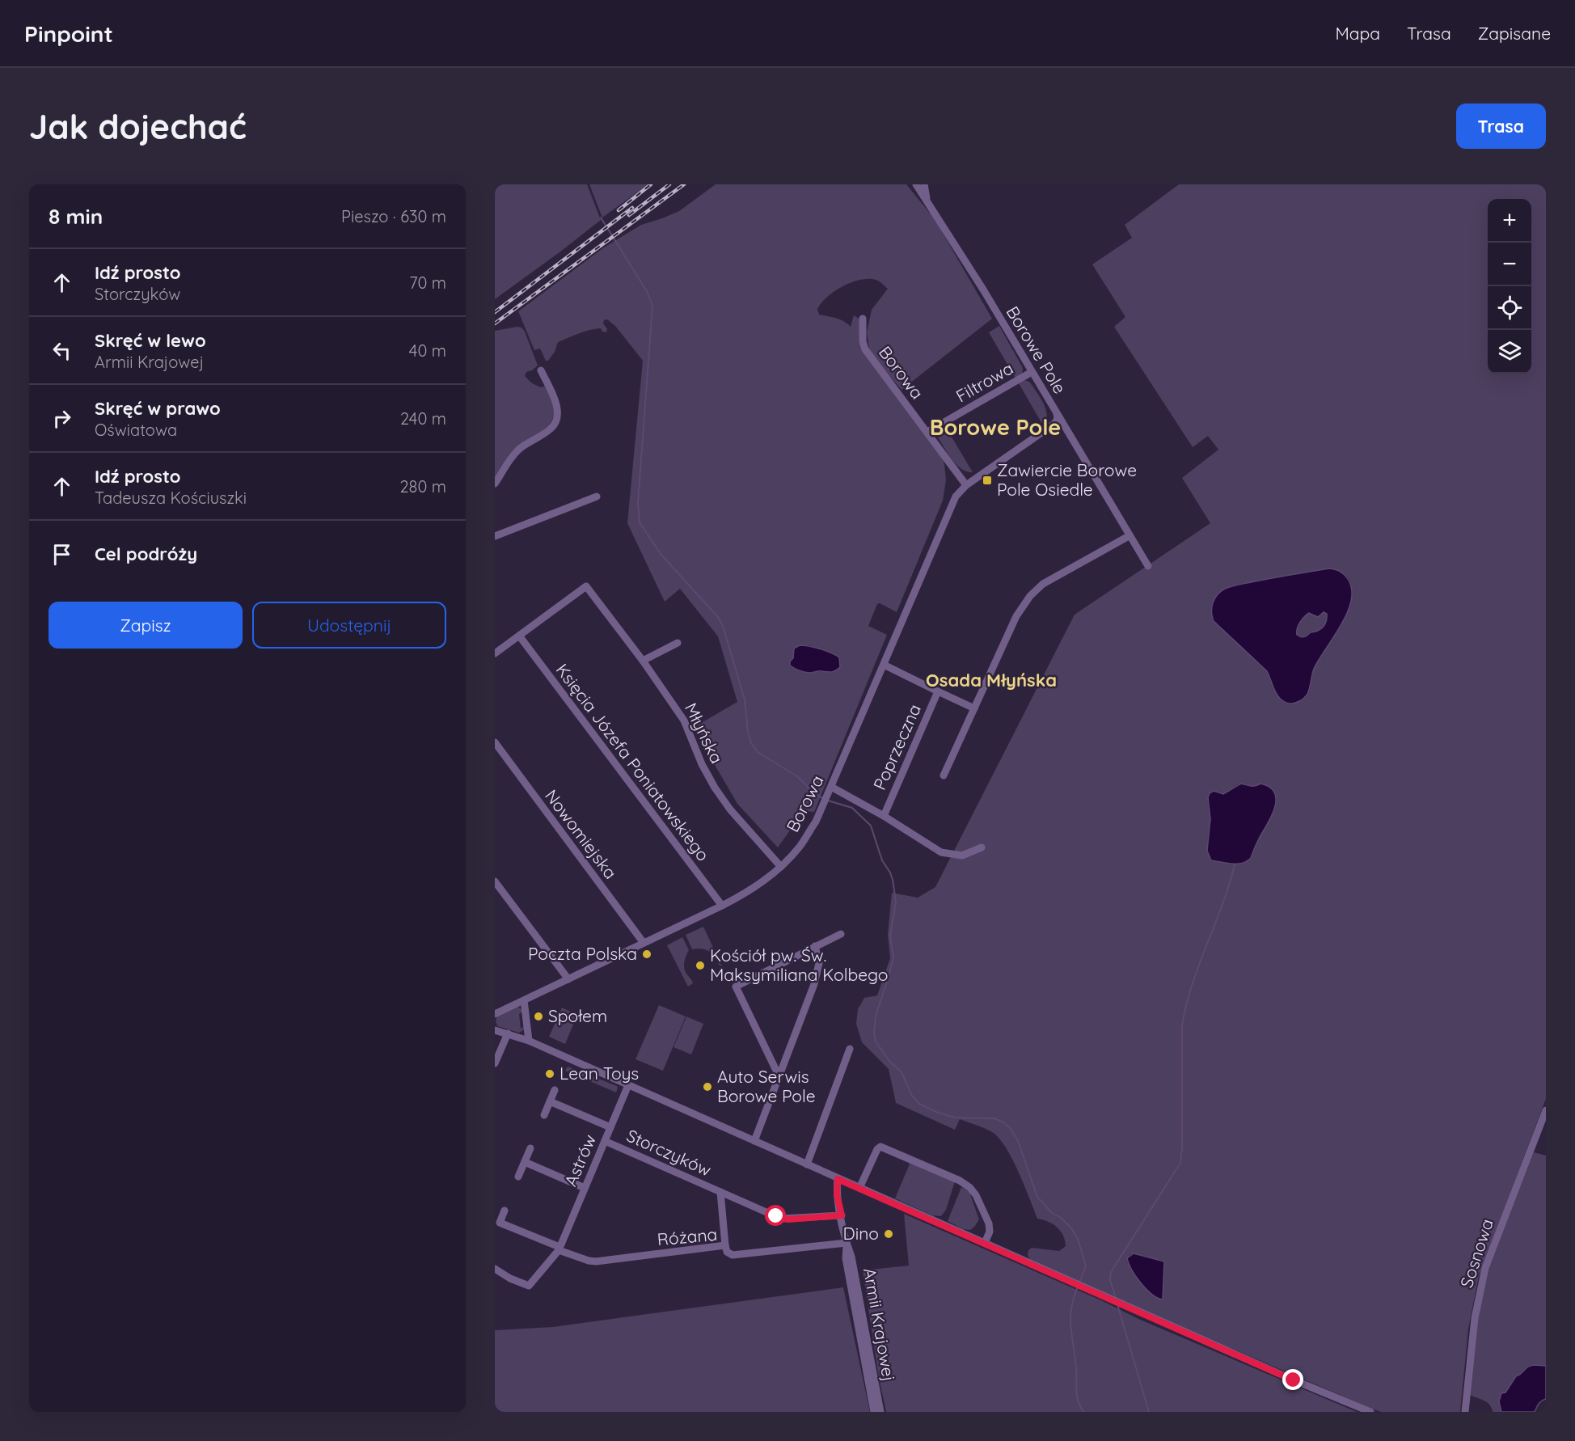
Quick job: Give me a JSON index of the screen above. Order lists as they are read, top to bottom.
{
  "streets": {
    "street": [
      "Borowe Pole",
      "Borowa",
      "Filtrowa",
      "Młyńska",
      "Poprzeczna",
      "Księcia Józefa Poniatowskiego",
      "Nowomiejska",
      "Storczyków",
      "Astrów",
      "Różana",
      "Sosnowa",
      "Armii Krajowej"
    ]
  },
  "crossings": [
    ["Borowe Pole", "Borowa"],
    ["Borowe Pole", "Filtrowa"],
    ["Borowa", "Filtrowa"],
    ["Borowa", "Młyńska"],
    ["Borowa", "Poprzeczna"],
    ["Borowa", "Księcia Józefa Poniatowskiego"],
    ["Borowa", "Nowomiejska"],
    ["Młyńska", "Księcia Józefa Poniatowskiego"],
    ["Storczyków", "Astrów"],
    ["Storczyków", "Różana"],
    ["Storczyków", "Armii Krajowej"],
    ["Astrów", "Różana"],
    ["Różana", "Armii Krajowej"]
  ],
  "districts": ["Borowe Pole", "Osada Młyńska"],
  "places": {
    "transit": ["Zawiercie Borowe Pole Osiedle"],
    "other": [
      "Poczta Polska",
      "Kościół pw. Św. Maksymiliana Kolbego",
      "Społem",
      "Lean Toys",
      "Auto Serwis Borowe Pole",
      "Dino"
    ]
  },
  "page": {
    "header": "Pinpoint",
    "nav": ["Mapa", "Trasa", "Zapisane"],
    "buttons": [
      "Trasa",
      ["Zapisz", "Udostępnij"]
    ],
    "title": "Jak dojechać",
    "heading": ["8 min", "Pieszo · 630 m"],
    "map_buttons": ["+", "−"],
    "list": [
      ["Idź prosto", "Storczyków", "70 m"],
      ["Skręć w lewo", "Armii Krajowej", "40 m"],
      ["Skręć w prawo", "Oświatowa", "240 m"],
      ["Idź prosto", "Tadeusza Kościuszki", "280 m"],
      "Cel podróży"
    ]
  }
}
